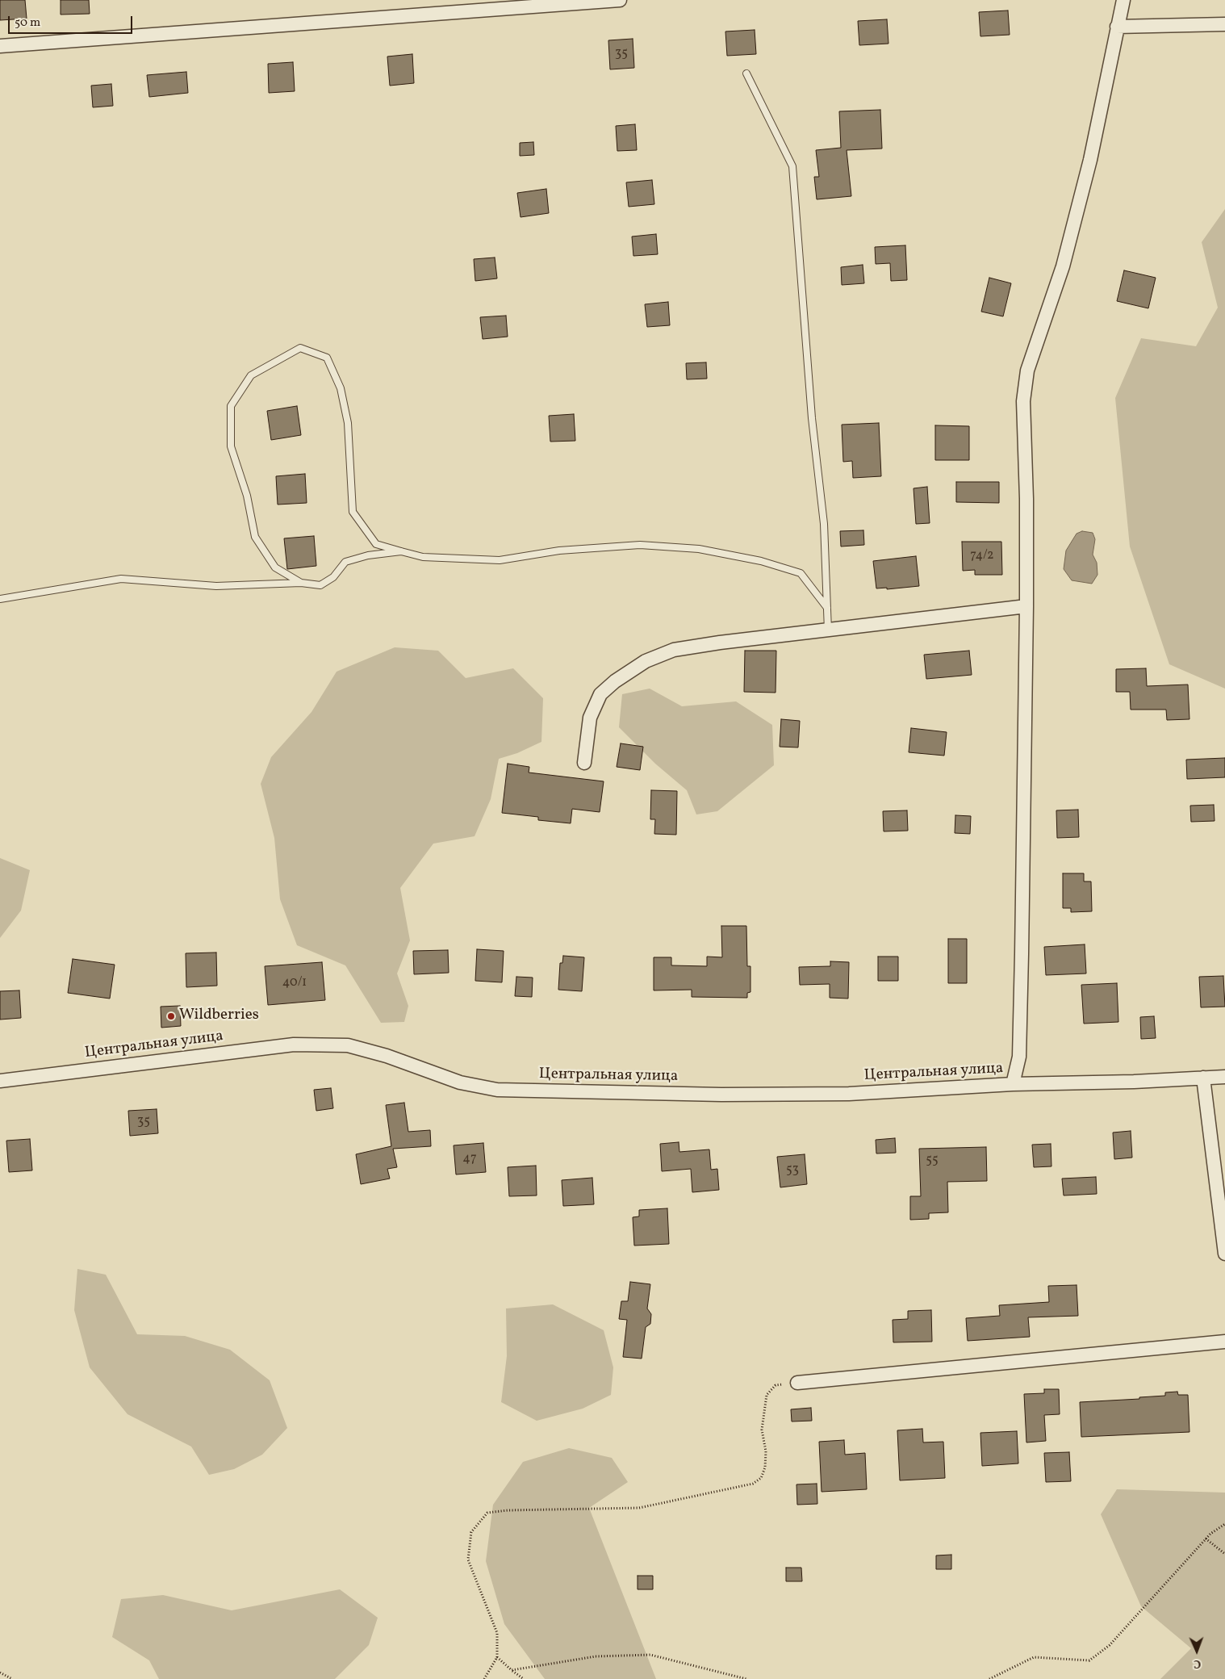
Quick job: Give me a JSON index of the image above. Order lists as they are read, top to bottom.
{
  "streets": {
    "street": ["Центральная улица"]
  },
  "places": ["Wildberries"],
  "house_numbers": [
    "35",
    "74/2",
    "40/1",
    "35",
    "47",
    "55",
    "53"
  ],
  "scale_bar": "50 m",
  "north": "bottom"
}
